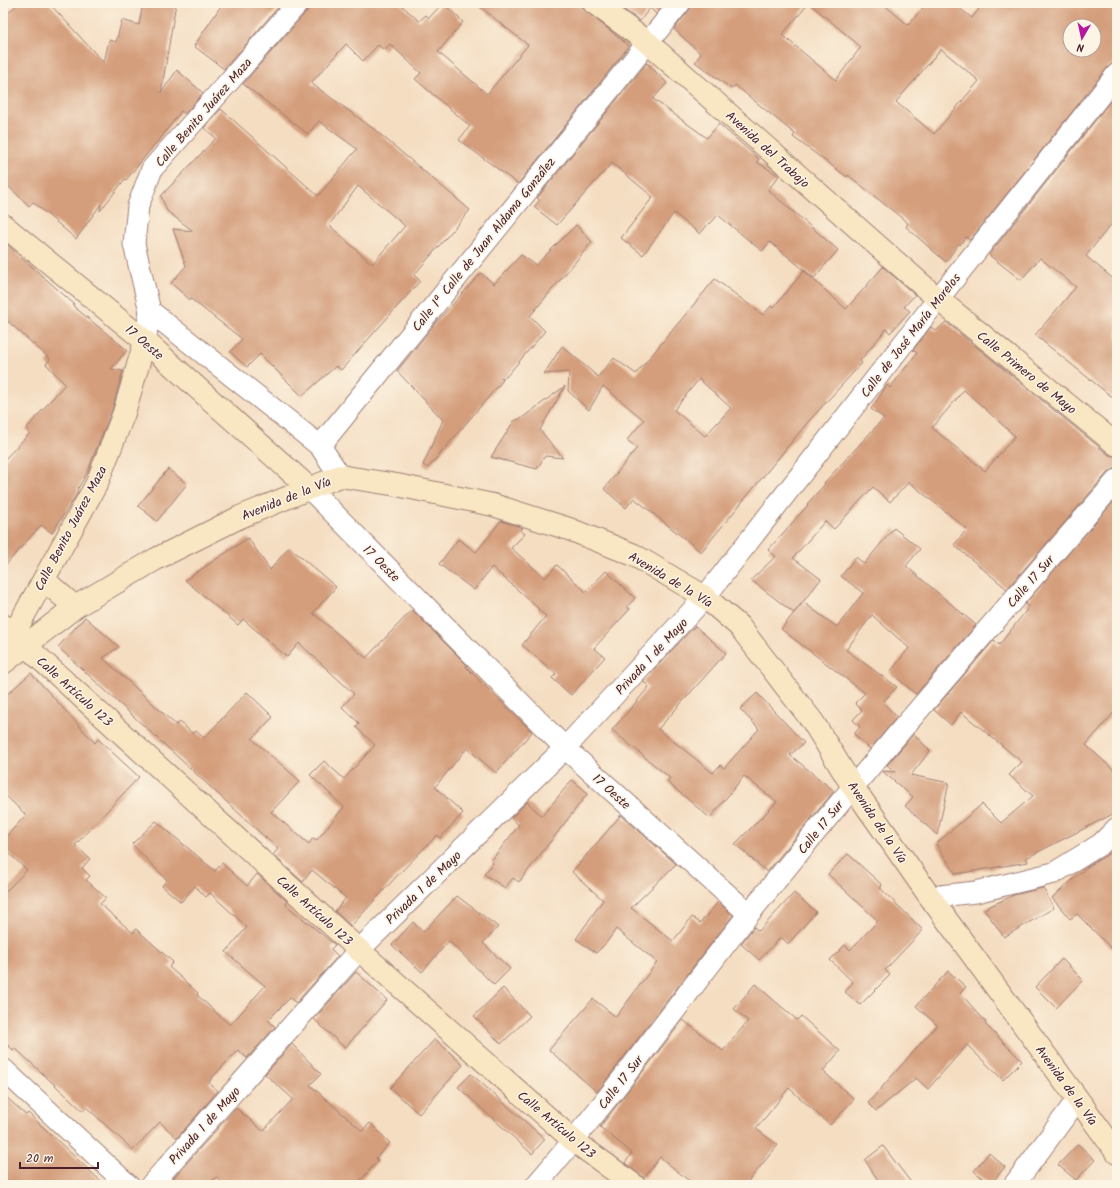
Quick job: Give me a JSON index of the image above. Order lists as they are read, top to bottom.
{
  "streets": {
    "street": [
      "Calle Benito Juárez Maza",
      "Avenida del Trabajo",
      "Calle 1ª Calle de Juan Aldama González",
      "Calle de José María Morelos",
      "17 Oeste",
      "Calle Primero de Mayo",
      "Avenida de la Vía",
      "Calle 17 Sur",
      "Privada 1 de Mayo",
      "Calle Artículo 123"
    ]
  },
  "crossings": [
    ["Calle Benito Juárez Maza", "17 Oeste"],
    ["Calle Benito Juárez Maza", "Avenida de la Vía"],
    ["Calle Benito Juárez Maza", "Calle Artículo 123"],
    ["Avenida del Trabajo", "Calle 1ª Calle de Juan Aldama González"],
    ["Avenida del Trabajo", "Calle de José María Morelos"],
    ["Avenida del Trabajo", "Calle Primero de Mayo"],
    ["Calle de José María Morelos", "Calle Primero de Mayo"],
    ["Calle de José María Morelos", "Avenida de la Vía"],
    ["Calle de José María Morelos", "Privada 1 de Mayo"],
    ["17 Oeste", "Avenida de la Vía"],
    ["17 Oeste", "Calle 17 Sur"],
    ["17 Oeste", "Privada 1 de Mayo"],
    ["Avenida de la Vía", "Calle 17 Sur"],
    ["Avenida de la Vía", "Privada 1 de Mayo"],
    ["Avenida de la Vía", "Calle Artículo 123"],
    ["Calle 17 Sur", "Calle Artículo 123"],
    ["Privada 1 de Mayo", "Calle Artículo 123"]
  ],
  "scale_bar": "20 m",
  "north": "bottom"
}
